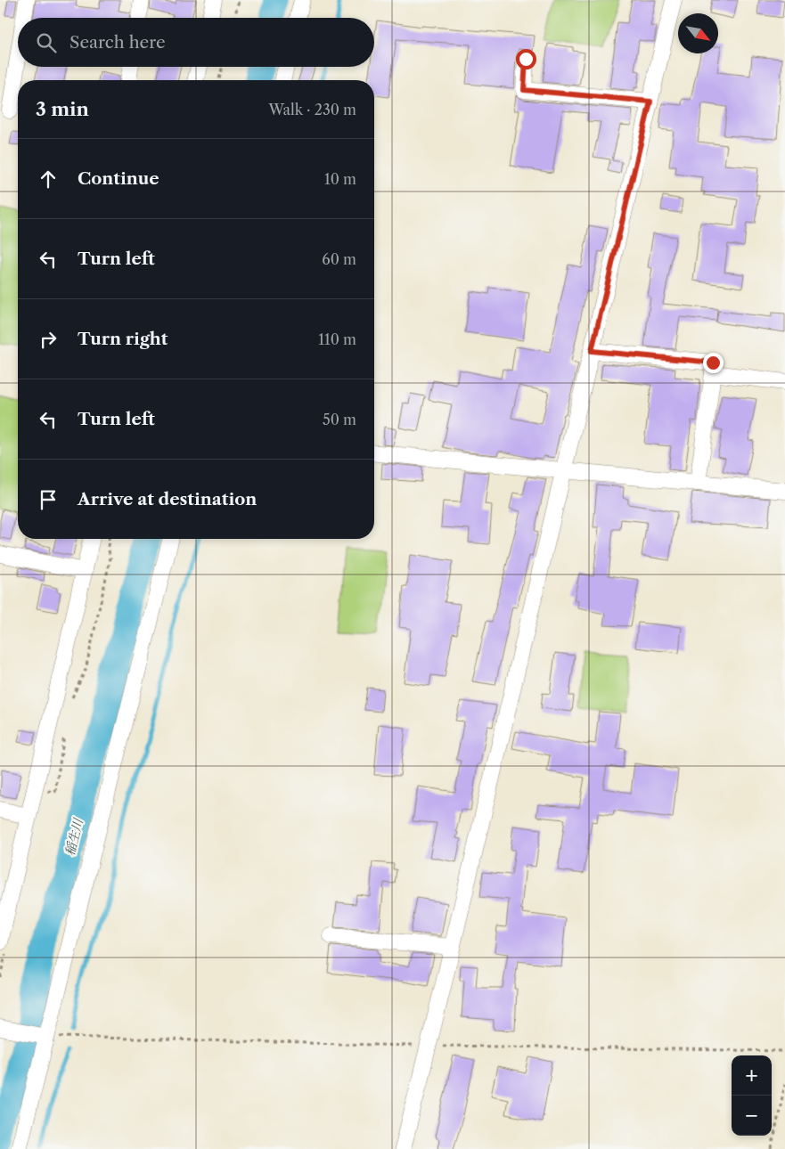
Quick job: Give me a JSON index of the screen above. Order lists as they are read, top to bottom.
{
  "water": ["稲生川"],
  "north": "bottom right",
  "page": {
    "search": "Search here",
    "heading": ["3 min", "Walk · 230 m"],
    "list": [
      ["Continue", "10 m"],
      ["Turn left", "60 m"],
      ["Turn right", "110 m"],
      ["Turn left", "50 m"],
      "Arrive at destination"
    ],
    "map_buttons": ["+", "−"]
  }
}
